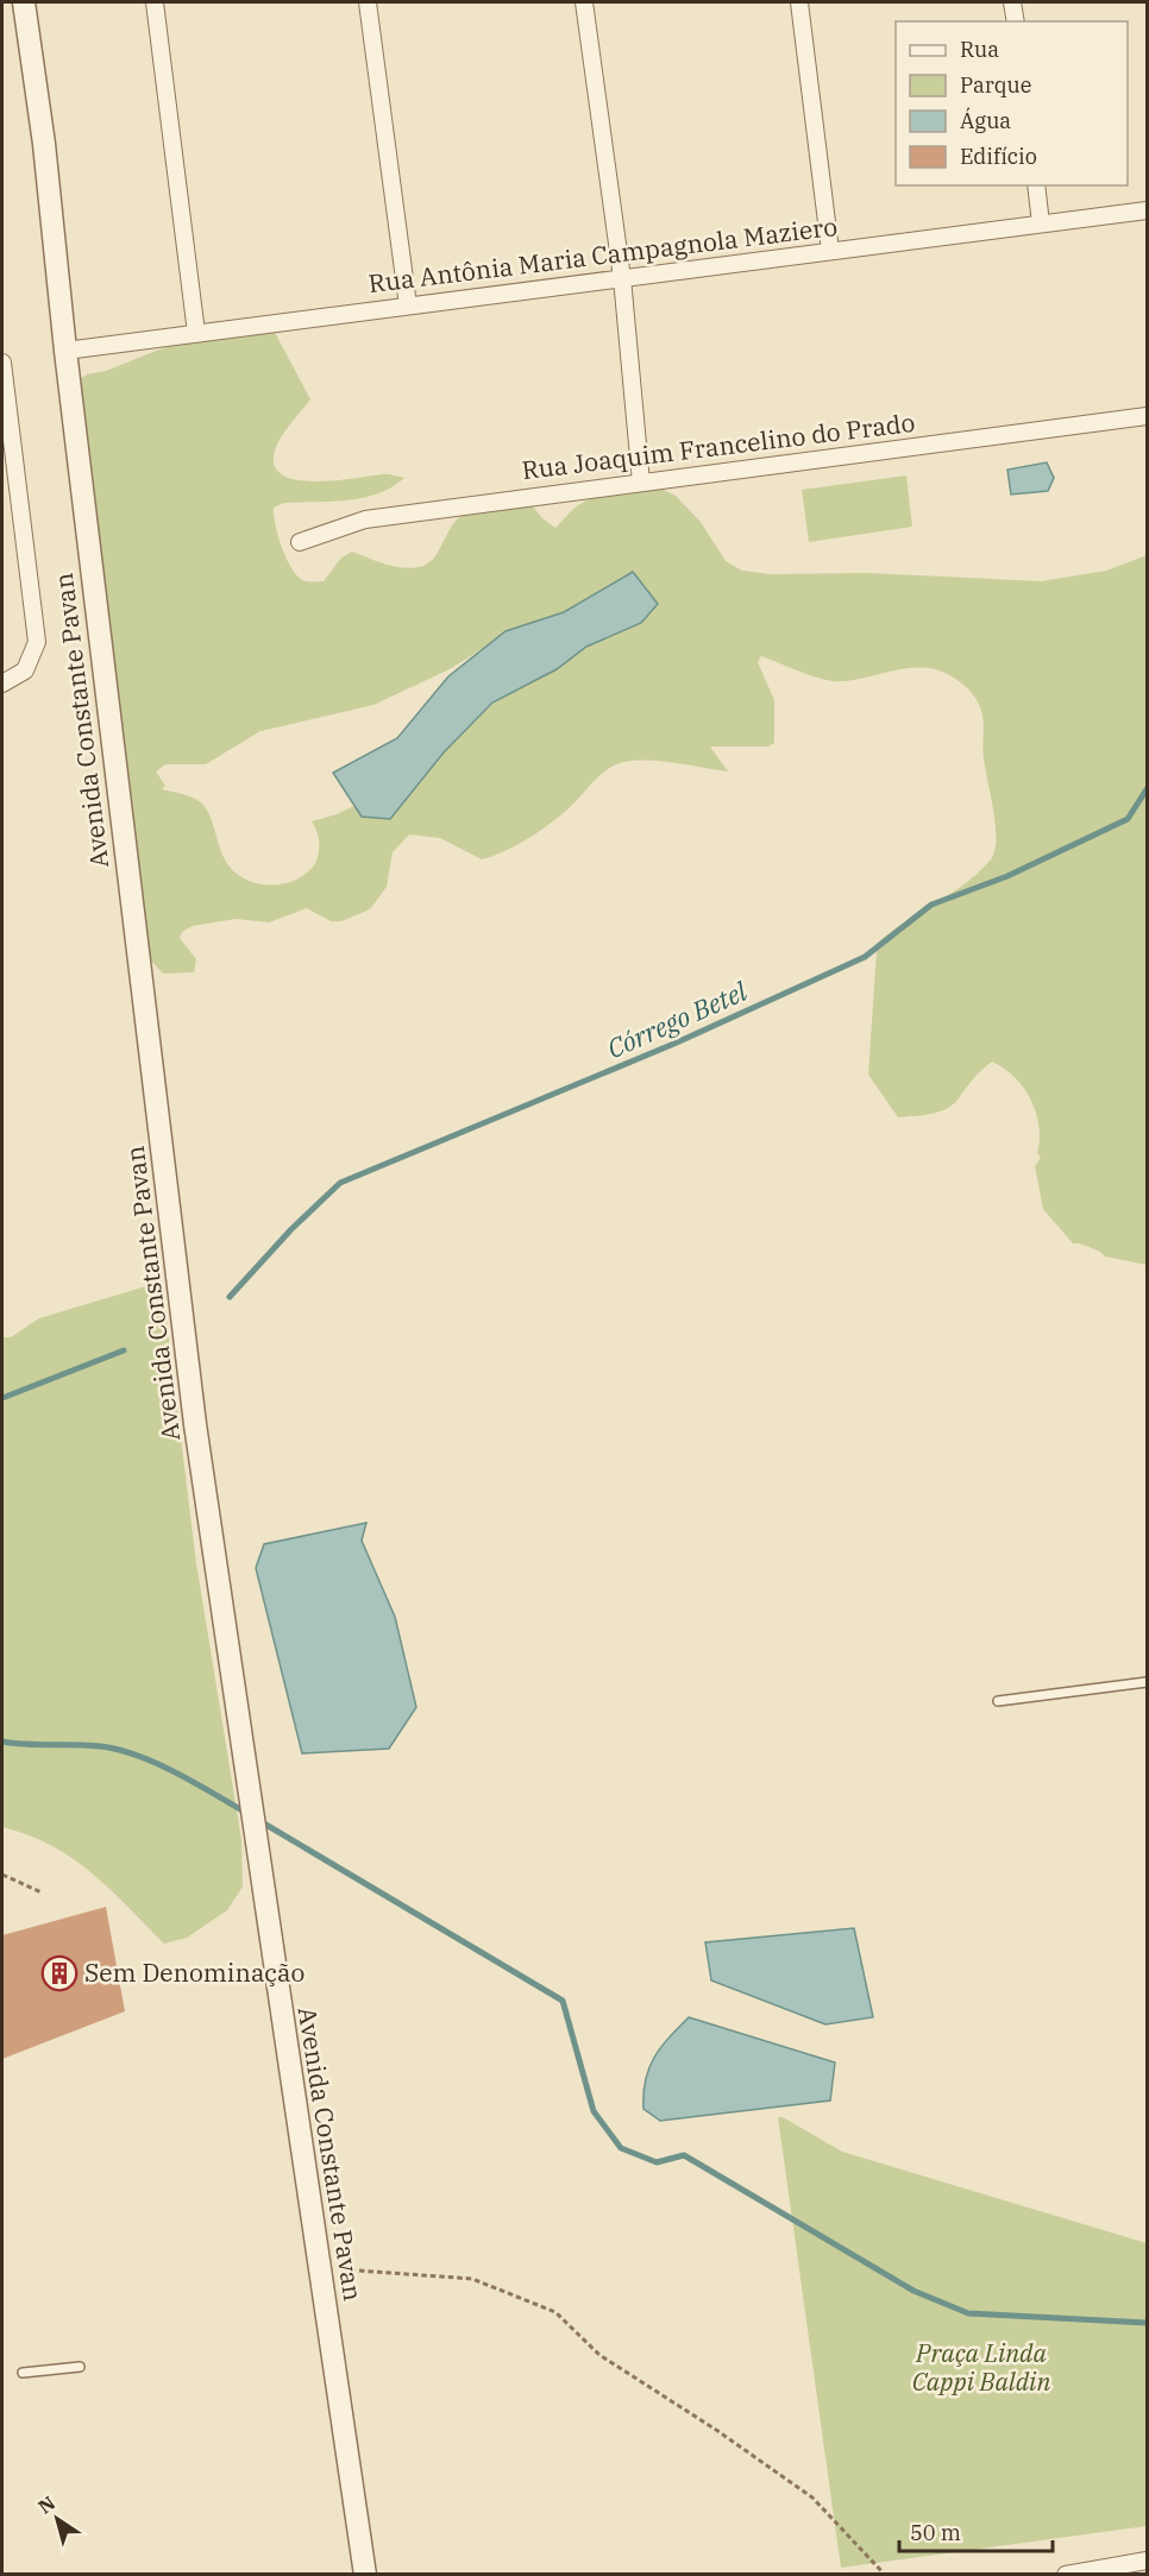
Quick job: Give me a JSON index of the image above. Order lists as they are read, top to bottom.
{
  "streets": {
    "street": ["Rua Antônia Maria Campagnola Maziero", "Rua Joaquim Francelino do Prado", "Avenida Constante Pavan"]
  },
  "crossings": [
    ["Rua Antônia Maria Campagnola Maziero", "Avenida Constante Pavan"]
  ],
  "water": ["Córrego Betel"],
  "parks": ["Praça Linda Cappi Baldin"],
  "places": {
    "building": ["Sem Denominação"]
  },
  "legend": [
    "Rua",
    "Parque",
    "Água",
    "Edifício"
  ],
  "scale_bar": "50 m",
  "north": "top left"
}
